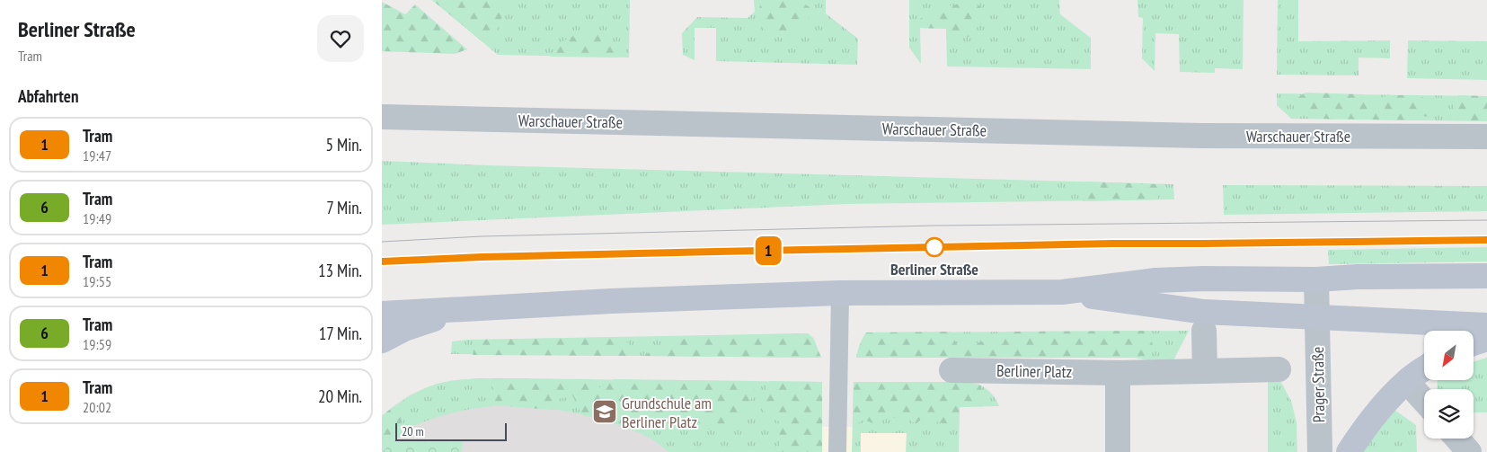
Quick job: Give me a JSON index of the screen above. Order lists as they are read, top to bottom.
{
  "streets": {
    "street": ["Warschauer Straße", "Berliner Platz", "Prager Straße"]
  },
  "places": {
    "other": ["Berliner Straße"],
    "school or university": ["Grundschule am Berliner Platz"]
  },
  "lines": ["tram line 1"],
  "scale_bar": "20 m",
  "north": "bottom left",
  "page": {
    "heading": [
      ["Berliner Straße", "Tram"],
      "Abfahrten"
    ],
    "on_map": "1",
    "list": [
      {
        "mark": "1",
        "name": "Tram",
        "note": "19:47",
        "value": "5 Min."
      },
      {
        "mark": "6",
        "name": "Tram",
        "note": "19:49",
        "value": "7 Min."
      },
      {
        "mark": "1",
        "name": "Tram",
        "note": "19:55",
        "value": "13 Min."
      },
      {
        "mark": "6",
        "name": "Tram",
        "note": "19:59",
        "value": "17 Min."
      },
      {
        "mark": "1",
        "name": "Tram",
        "note": "20:02",
        "value": "20 Min."
      }
    ],
    "scale": "20 m"
  }
}
